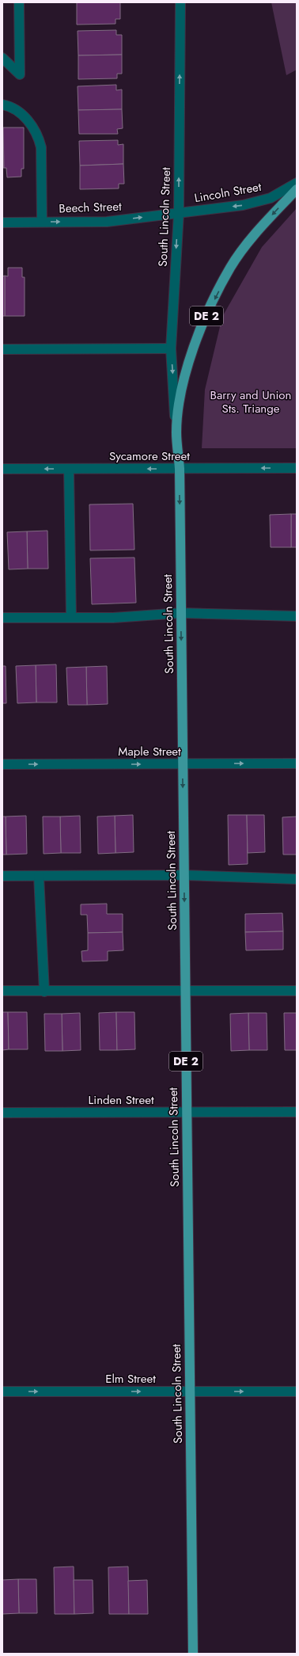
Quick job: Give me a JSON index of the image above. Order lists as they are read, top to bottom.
{
  "streets": {
    "main road": ["South Lincoln Street", "DE 2"],
    "street": [
      "Lincoln Street",
      "Beech Street",
      "Sycamore Street",
      "Maple Street",
      "Linden Street",
      "Elm Street"
    ]
  },
  "crossings": [
    ["Lincoln Street", "Beech Street"],
    ["Lincoln Street", "South Lincoln Street"],
    ["Beech Street", "South Lincoln Street"],
    ["South Lincoln Street", "DE 2"],
    ["South Lincoln Street", "Sycamore Street"],
    ["South Lincoln Street", "Maple Street"],
    ["South Lincoln Street", "Linden Street"],
    ["South Lincoln Street", "Elm Street"],
    ["DE 2", "Sycamore Street"]
  ],
  "one_way": [
    "Lincoln Street",
    "Beech Street",
    "Sycamore Street",
    "Maple Street",
    "Elm Street"
  ],
  "parks": ["Barry and Union Sts. Triange"]
}
